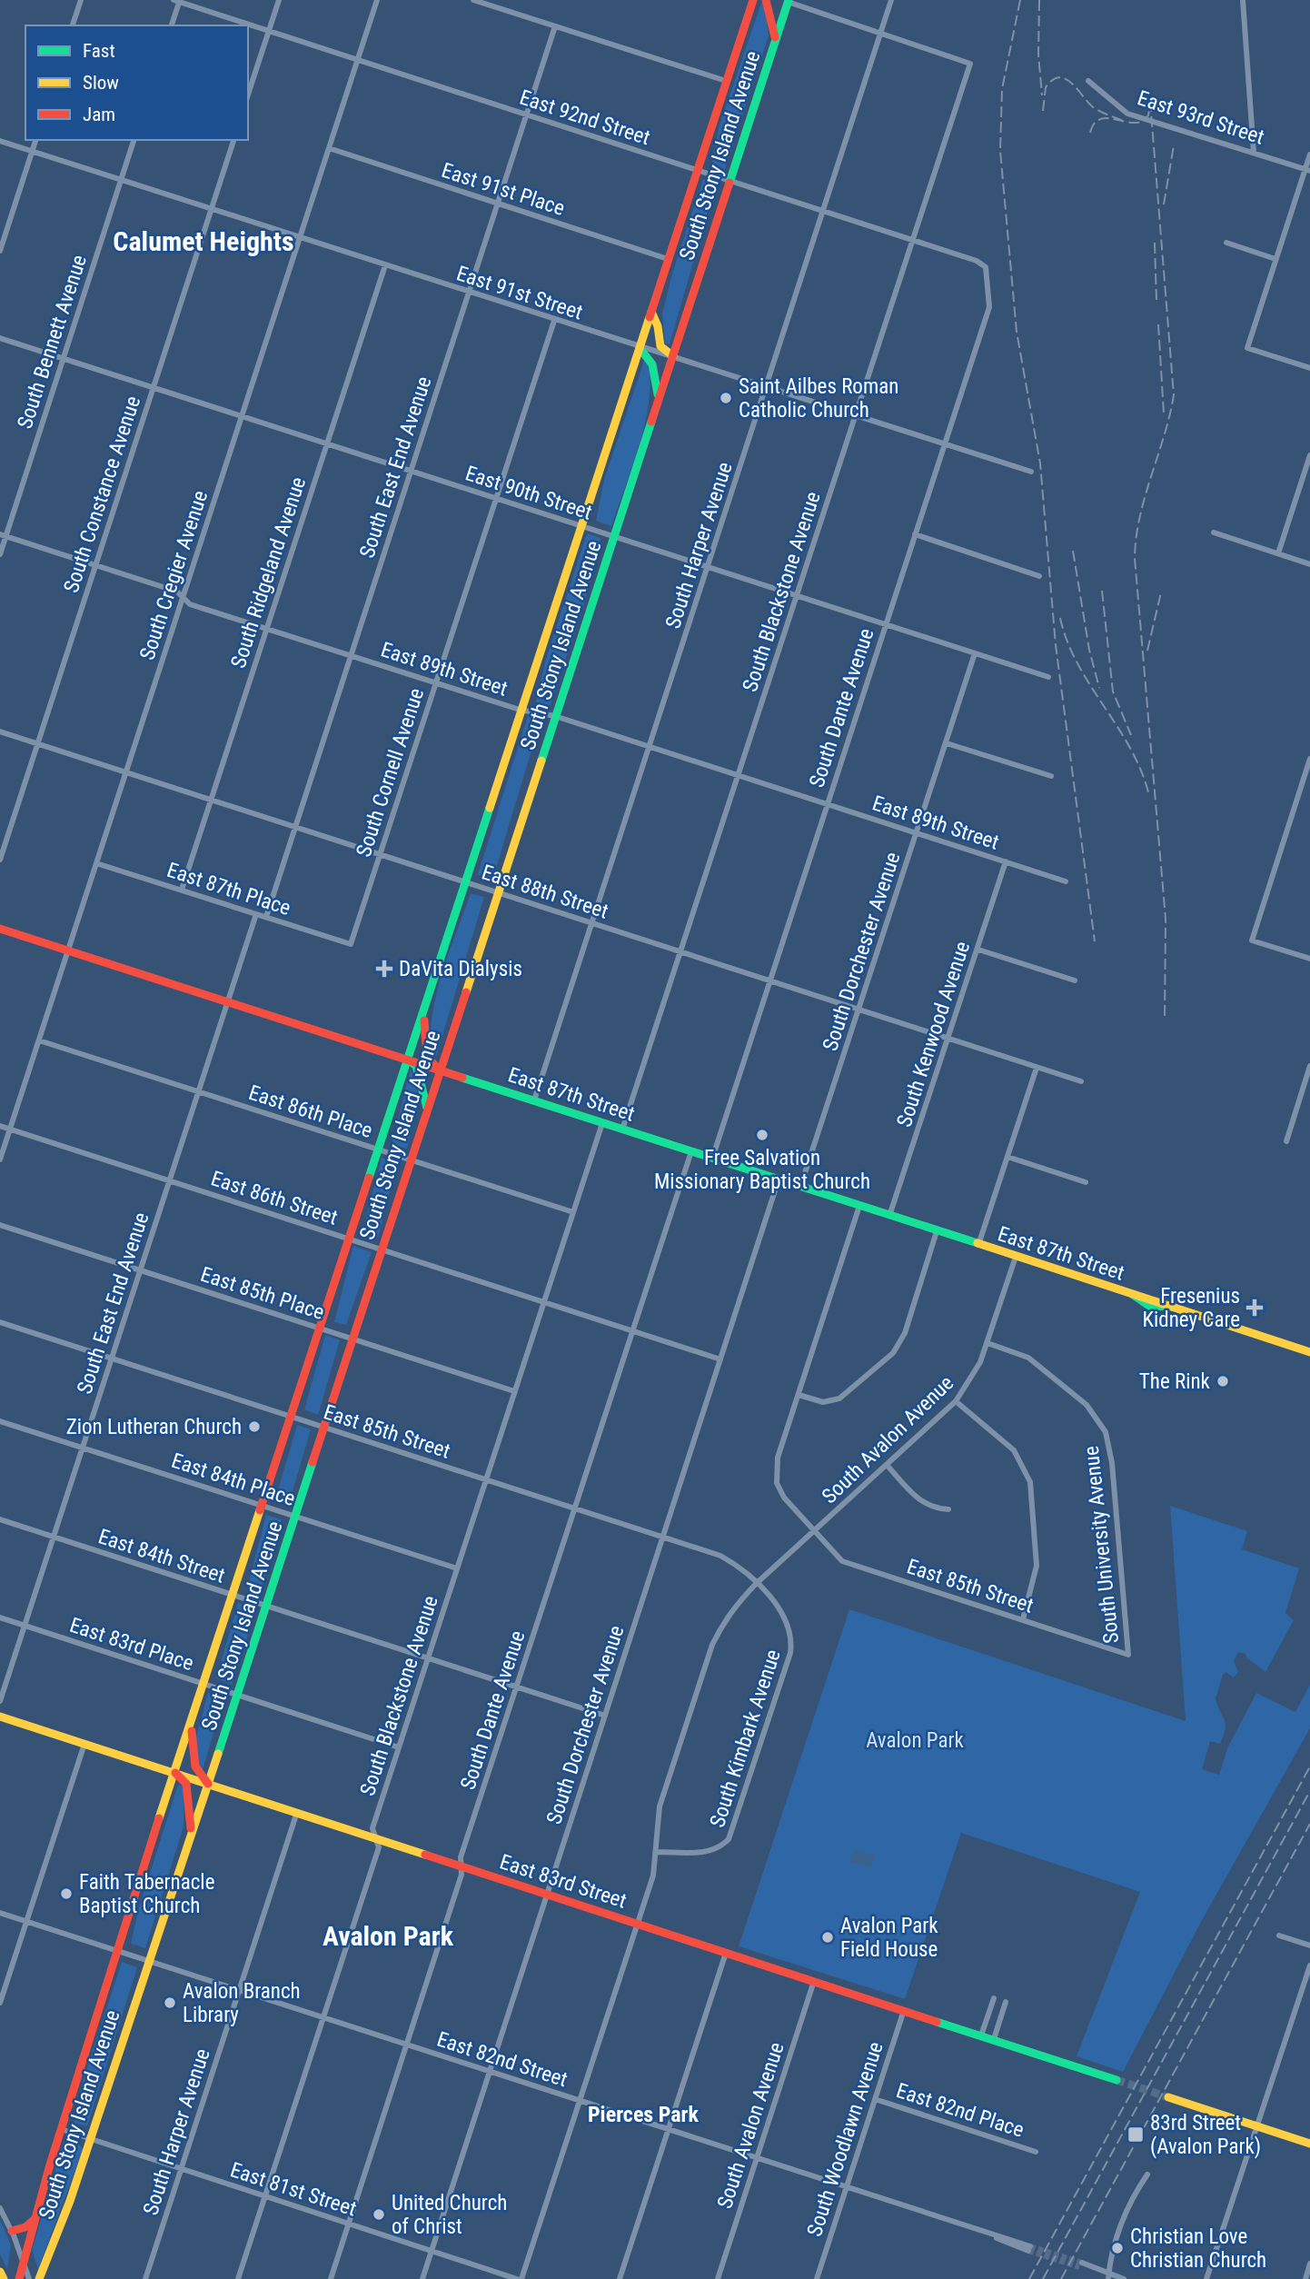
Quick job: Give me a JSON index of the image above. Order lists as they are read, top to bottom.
{
  "streets": {
    "main road": ["South Stony Island Avenue", "East 87th Street", "East 83rd Street"],
    "street": [
      "East 92nd Street",
      "East 93rd Street",
      "East 91st Place",
      "East 91st Street",
      "South Bennett Avenue",
      "South East End Avenue",
      "East 90th Street",
      "South Constance Avenue",
      "South Harper Avenue",
      "South Ridgeland Avenue",
      "South Cregier Avenue",
      "South Blackstone Avenue",
      "East 89th Street",
      "South Dante Avenue",
      "South Cornell Avenue",
      "East 87th Place",
      "East 88th Street",
      "South Dorchester Avenue",
      "South Kenwood Avenue",
      "East 86th Place",
      "East 86th Street",
      "East 85th Place",
      "East 85th Street",
      "South Avalon Avenue",
      "East 84th Place",
      "South University Avenue",
      "East 84th Street",
      "East 83rd Place",
      "South Kimbark Avenue",
      "East 82nd Street",
      "East 82nd Place",
      "South Woodlawn Avenue",
      "East 81st Street"
    ]
  },
  "crossings": [
    ["East 92nd Street", "South Stony Island Avenue"],
    ["East 92nd Street", "South East End Avenue"],
    ["East 92nd Street", "South Harper Avenue"],
    ["East 92nd Street", "South Cregier Avenue"],
    ["East 92nd Street", "South Blackstone Avenue"],
    ["East 92nd Street", "South Dante Avenue"],
    ["South Stony Island Avenue", "East 91st Place"],
    ["South Stony Island Avenue", "East 91st Street"],
    ["South Stony Island Avenue", "East 90th Street"],
    ["South Stony Island Avenue", "East 89th Street"],
    ["South Stony Island Avenue", "East 88th Street"],
    ["South Stony Island Avenue", "East 87th Street"],
    ["South Stony Island Avenue", "East 86th Place"],
    ["South Stony Island Avenue", "East 86th Street"],
    ["South Stony Island Avenue", "East 85th Place"],
    ["South Stony Island Avenue", "East 85th Street"],
    ["South Stony Island Avenue", "East 84th Place"],
    ["South Stony Island Avenue", "East 84th Street"],
    ["South Stony Island Avenue", "East 83rd Place"],
    ["South Stony Island Avenue", "East 83rd Street"],
    ["South Stony Island Avenue", "East 82nd Street"],
    ["South Stony Island Avenue", "East 81st Street"],
    ["East 91st Place", "South East End Avenue"],
    ["East 91st Place", "South Cregier Avenue"],
    ["East 91st Street", "South Bennett Avenue"],
    ["East 91st Street", "South East End Avenue"],
    ["East 91st Street", "South Constance Avenue"],
    ["East 91st Street", "South Harper Avenue"],
    ["East 91st Street", "South Ridgeland Avenue"],
    ["East 91st Street", "South Cregier Avenue"],
    ["East 91st Street", "South Blackstone Avenue"],
    ["East 91st Street", "South Dante Avenue"],
    ["East 91st Street", "South Cornell Avenue"],
    ["South Bennett Avenue", "East 90th Street"],
    ["South Bennett Avenue", "East 89th Street"],
    ["South East End Avenue", "East 90th Street"],
    ["South East End Avenue", "East 89th Street"],
    ["South East End Avenue", "East 87th Place"],
    ["South East End Avenue", "East 88th Street"],
    ["South East End Avenue", "East 87th Street"],
    ["South East End Avenue", "East 86th Place"],
    ["South East End Avenue", "East 86th Street"],
    ["South East End Avenue", "East 85th Place"],
    ["South East End Avenue", "East 85th Street"],
    ["South East End Avenue", "East 84th Place"],
    ["South East End Avenue", "East 84th Street"],
    ["South East End Avenue", "East 83rd Place"],
    ["East 90th Street", "South Constance Avenue"],
    ["East 90th Street", "South Harper Avenue"],
    ["East 90th Street", "South Ridgeland Avenue"],
    ["East 90th Street", "South Cregier Avenue"],
    ["East 90th Street", "South Blackstone Avenue"],
    ["East 90th Street", "South Dante Avenue"],
    ["East 90th Street", "South Cornell Avenue"],
    ["East 90th Street", "South Dorchester Avenue"],
    ["South Constance Avenue", "East 89th Street"],
    ["South Constance Avenue", "East 88th Street"],
    ["South Harper Avenue", "South Blackstone Avenue"],
    ["South Harper Avenue", "East 89th Street"],
    ["South Harper Avenue", "East 88th Street"],
    ["South Harper Avenue", "East 87th Street"],
    ["South Harper Avenue", "East 83rd Street"],
    ["South Harper Avenue", "East 82nd Street"],
    ["South Harper Avenue", "East 81st Street"],
    ["South Ridgeland Avenue", "East 89th Street"],
    ["South Ridgeland Avenue", "East 87th Place"],
    ["South Ridgeland Avenue", "East 88th Street"],
    ["South Cregier Avenue", "East 89th Street"],
    ["South Cregier Avenue", "East 87th Place"],
    ["South Cregier Avenue", "East 88th Street"],
    ["South Cregier Avenue", "East 87th Street"],
    ["South Cregier Avenue", "East 86th Place"],
    ["South Cregier Avenue", "East 86th Street"],
    ["South Blackstone Avenue", "East 89th Street"],
    ["South Blackstone Avenue", "East 88th Street"],
    ["South Blackstone Avenue", "East 87th Street"],
    ["South Blackstone Avenue", "East 86th Place"],
    ["South Blackstone Avenue", "East 86th Street"],
    ["South Blackstone Avenue", "East 85th Place"],
    ["South Blackstone Avenue", "East 85th Street"],
    ["South Blackstone Avenue", "East 84th Place"],
    ["South Blackstone Avenue", "East 84th Street"],
    ["South Blackstone Avenue", "East 83rd Place"],
    ["South Blackstone Avenue", "East 83rd Street"],
    ["South Blackstone Avenue", "East 82nd Street"],
    ["South Blackstone Avenue", "East 81st Street"],
    ["East 89th Street", "South Dante Avenue"],
    ["East 89th Street", "South Cornell Avenue"],
    ["East 89th Street", "South Dorchester Avenue"],
    ["East 89th Street", "South Kenwood Avenue"],
    ["South Dante Avenue", "East 88th Street"],
    ["South Dante Avenue", "East 87th Street"],
    ["South Dante Avenue", "East 86th Street"],
    ["South Dante Avenue", "East 85th Street"],
    ["South Dante Avenue", "East 84th Street"],
    ["South Dante Avenue", "East 83rd Street"],
    ["South Dante Avenue", "East 82nd Street"],
    ["South Dante Avenue", "East 81st Street"],
    ["South Cornell Avenue", "East 87th Place"],
    ["South Cornell Avenue", "East 88th Street"],
    ["East 88th Street", "South Dorchester Avenue"],
    ["East 88th Street", "South Kenwood Avenue"],
    ["South Dorchester Avenue", "East 87th Street"],
    ["South Dorchester Avenue", "East 86th Street"],
    ["South Dorchester Avenue", "East 85th Street"],
    ["South Dorchester Avenue", "East 84th Street"],
    ["South Dorchester Avenue", "East 83rd Street"],
    ["South Dorchester Avenue", "East 82nd Street"],
    ["South Dorchester Avenue", "East 81st Street"],
    ["South Kenwood Avenue", "East 87th Street"],
    ["East 87th Street", "South Avalon Avenue"],
    ["East 85th Street", "South Avalon Avenue"],
    ["East 85th Street", "South University Avenue"],
    ["East 85th Street", "South Kimbark Avenue"],
    ["South Avalon Avenue", "South University Avenue"],
    ["South Avalon Avenue", "South Kimbark Avenue"],
    ["South Avalon Avenue", "East 83rd Street"],
    ["South Avalon Avenue", "East 82nd Street"],
    ["East 83rd Street", "South Woodlawn Avenue"],
    ["East 82nd Street", "South Woodlawn Avenue"],
    ["East 82nd Place", "South Woodlawn Avenue"]
  ],
  "districts": ["Calumet Heights", "Avalon Park", "Pierces Park"],
  "parks": ["Avalon Park"],
  "places": {
    "other": [
      "Saint Ailbes Roman Catholic Church",
      "Free Salvation Missionary Baptist Church",
      "The Rink",
      "Zion Lutheran Church",
      "Faith Tabernacle Baptist Church",
      "Avalon Park Field House",
      "Avalon Branch Library",
      "United Church of Christ",
      "Christian Love Christian Church"
    ],
    "health": ["DaVita Dialysis", "Fresenius Kidney Care"],
    "transit": ["83rd Street (Avalon Park)"]
  },
  "legend": ["Fast", "Slow", "Jam"]
}
